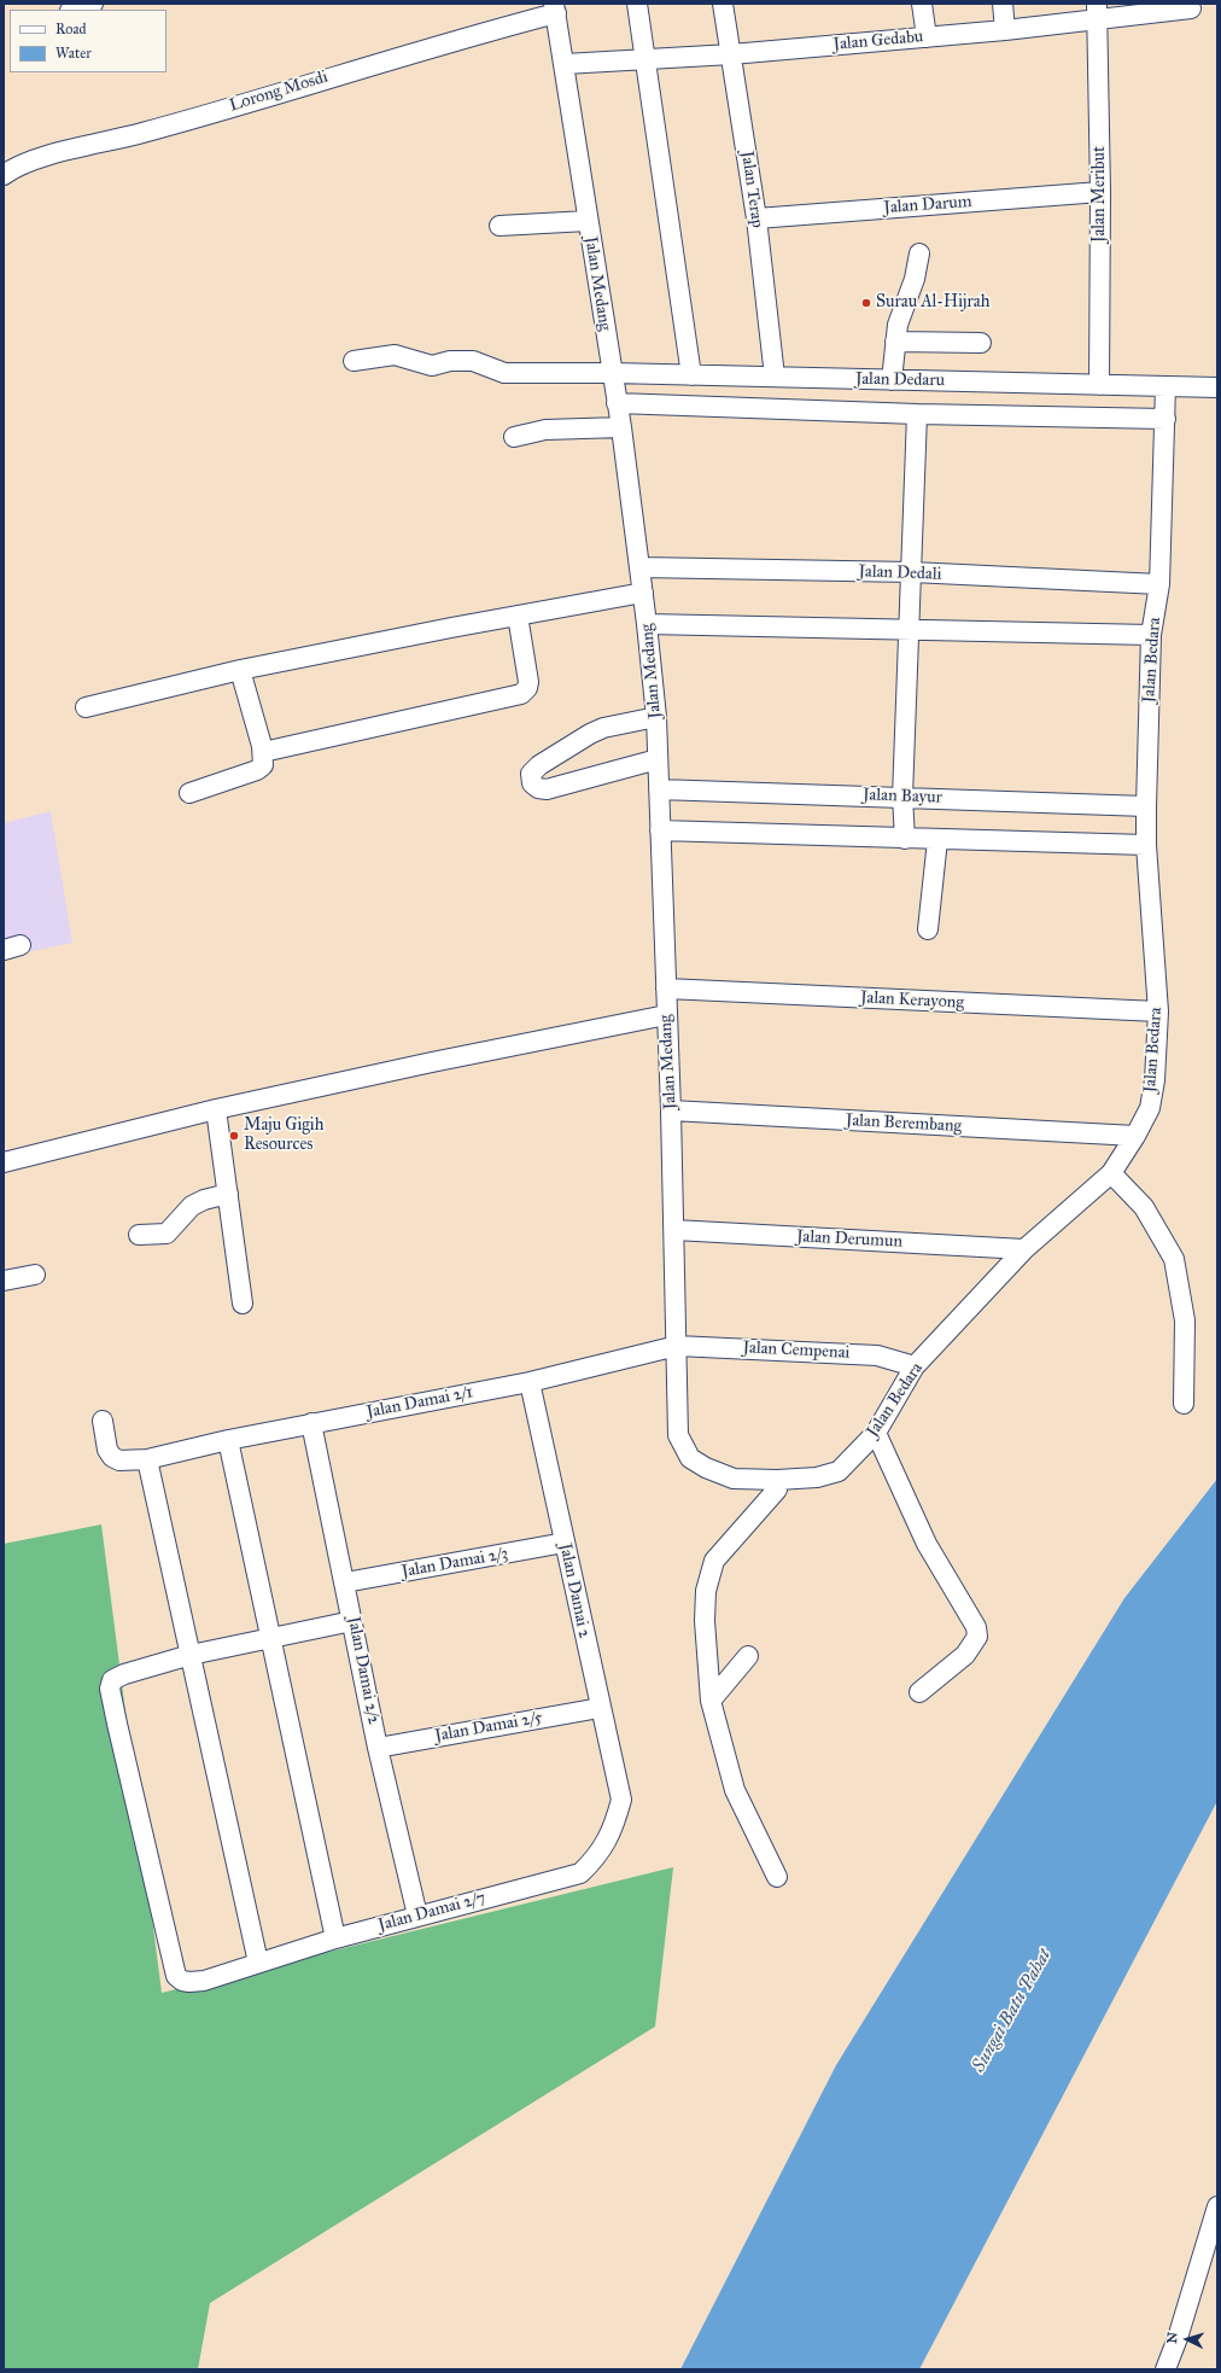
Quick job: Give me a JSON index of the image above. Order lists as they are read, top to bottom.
{
  "streets": {
    "street": [
      "Jalan Gedabu",
      "Lorong Mosdi",
      "Jalan Terap",
      "Jalan Meribut",
      "Jalan Darum",
      "Jalan Medang",
      "Jalan Dedaru",
      "Jalan Dedali",
      "Jalan Bedara",
      "Jalan Bayur",
      "Jalan Kerayong",
      "Jalan Berembang",
      "Jalan Derumun",
      "Jalan Cempenai",
      "Jalan Damai 2/1",
      "Jalan Damai 2/3",
      "Jalan Damai 2",
      "Jalan Damai 2/2",
      "Jalan Damai 2/5",
      "Jalan Damai 2/7"
    ]
  },
  "crossings": [
    ["Jalan Gedabu", "Jalan Terap"],
    ["Jalan Gedabu", "Jalan Meribut"],
    ["Jalan Gedabu", "Jalan Medang"],
    ["Lorong Mosdi", "Jalan Medang"],
    ["Jalan Terap", "Jalan Darum"],
    ["Jalan Terap", "Jalan Dedaru"],
    ["Jalan Meribut", "Jalan Darum"],
    ["Jalan Meribut", "Jalan Dedaru"],
    ["Jalan Medang", "Jalan Dedaru"],
    ["Jalan Medang", "Jalan Dedali"],
    ["Jalan Medang", "Jalan Bedara"],
    ["Jalan Medang", "Jalan Bayur"],
    ["Jalan Medang", "Jalan Kerayong"],
    ["Jalan Medang", "Jalan Berembang"],
    ["Jalan Medang", "Jalan Derumun"],
    ["Jalan Medang", "Jalan Cempenai"],
    ["Jalan Dedaru", "Jalan Bedara"],
    ["Jalan Dedali", "Jalan Bedara"],
    ["Jalan Bedara", "Jalan Bayur"],
    ["Jalan Bedara", "Jalan Kerayong"],
    ["Jalan Bedara", "Jalan Berembang"],
    ["Jalan Bedara", "Jalan Derumun"],
    ["Jalan Bedara", "Jalan Cempenai"],
    ["Jalan Cempenai", "Jalan Damai 2/1"],
    ["Jalan Cempenai", "Jalan Damai 2"],
    ["Jalan Damai 2/1", "Jalan Damai 2"],
    ["Jalan Damai 2/1", "Jalan Damai 2/2"],
    ["Jalan Damai 2/3", "Jalan Damai 2"],
    ["Jalan Damai 2/3", "Jalan Damai 2/2"],
    ["Jalan Damai 2", "Jalan Damai 2/5"],
    ["Jalan Damai 2", "Jalan Damai 2/7"],
    ["Jalan Damai 2/2", "Jalan Damai 2/5"],
    ["Jalan Damai 2/2", "Jalan Damai 2/7"]
  ],
  "water": ["Sungai Batu Pahat"],
  "places": ["Surau Al-Hijrah", "Maju Gigih Resources"],
  "legend": ["Road", "Water"],
  "north": "left"
}
